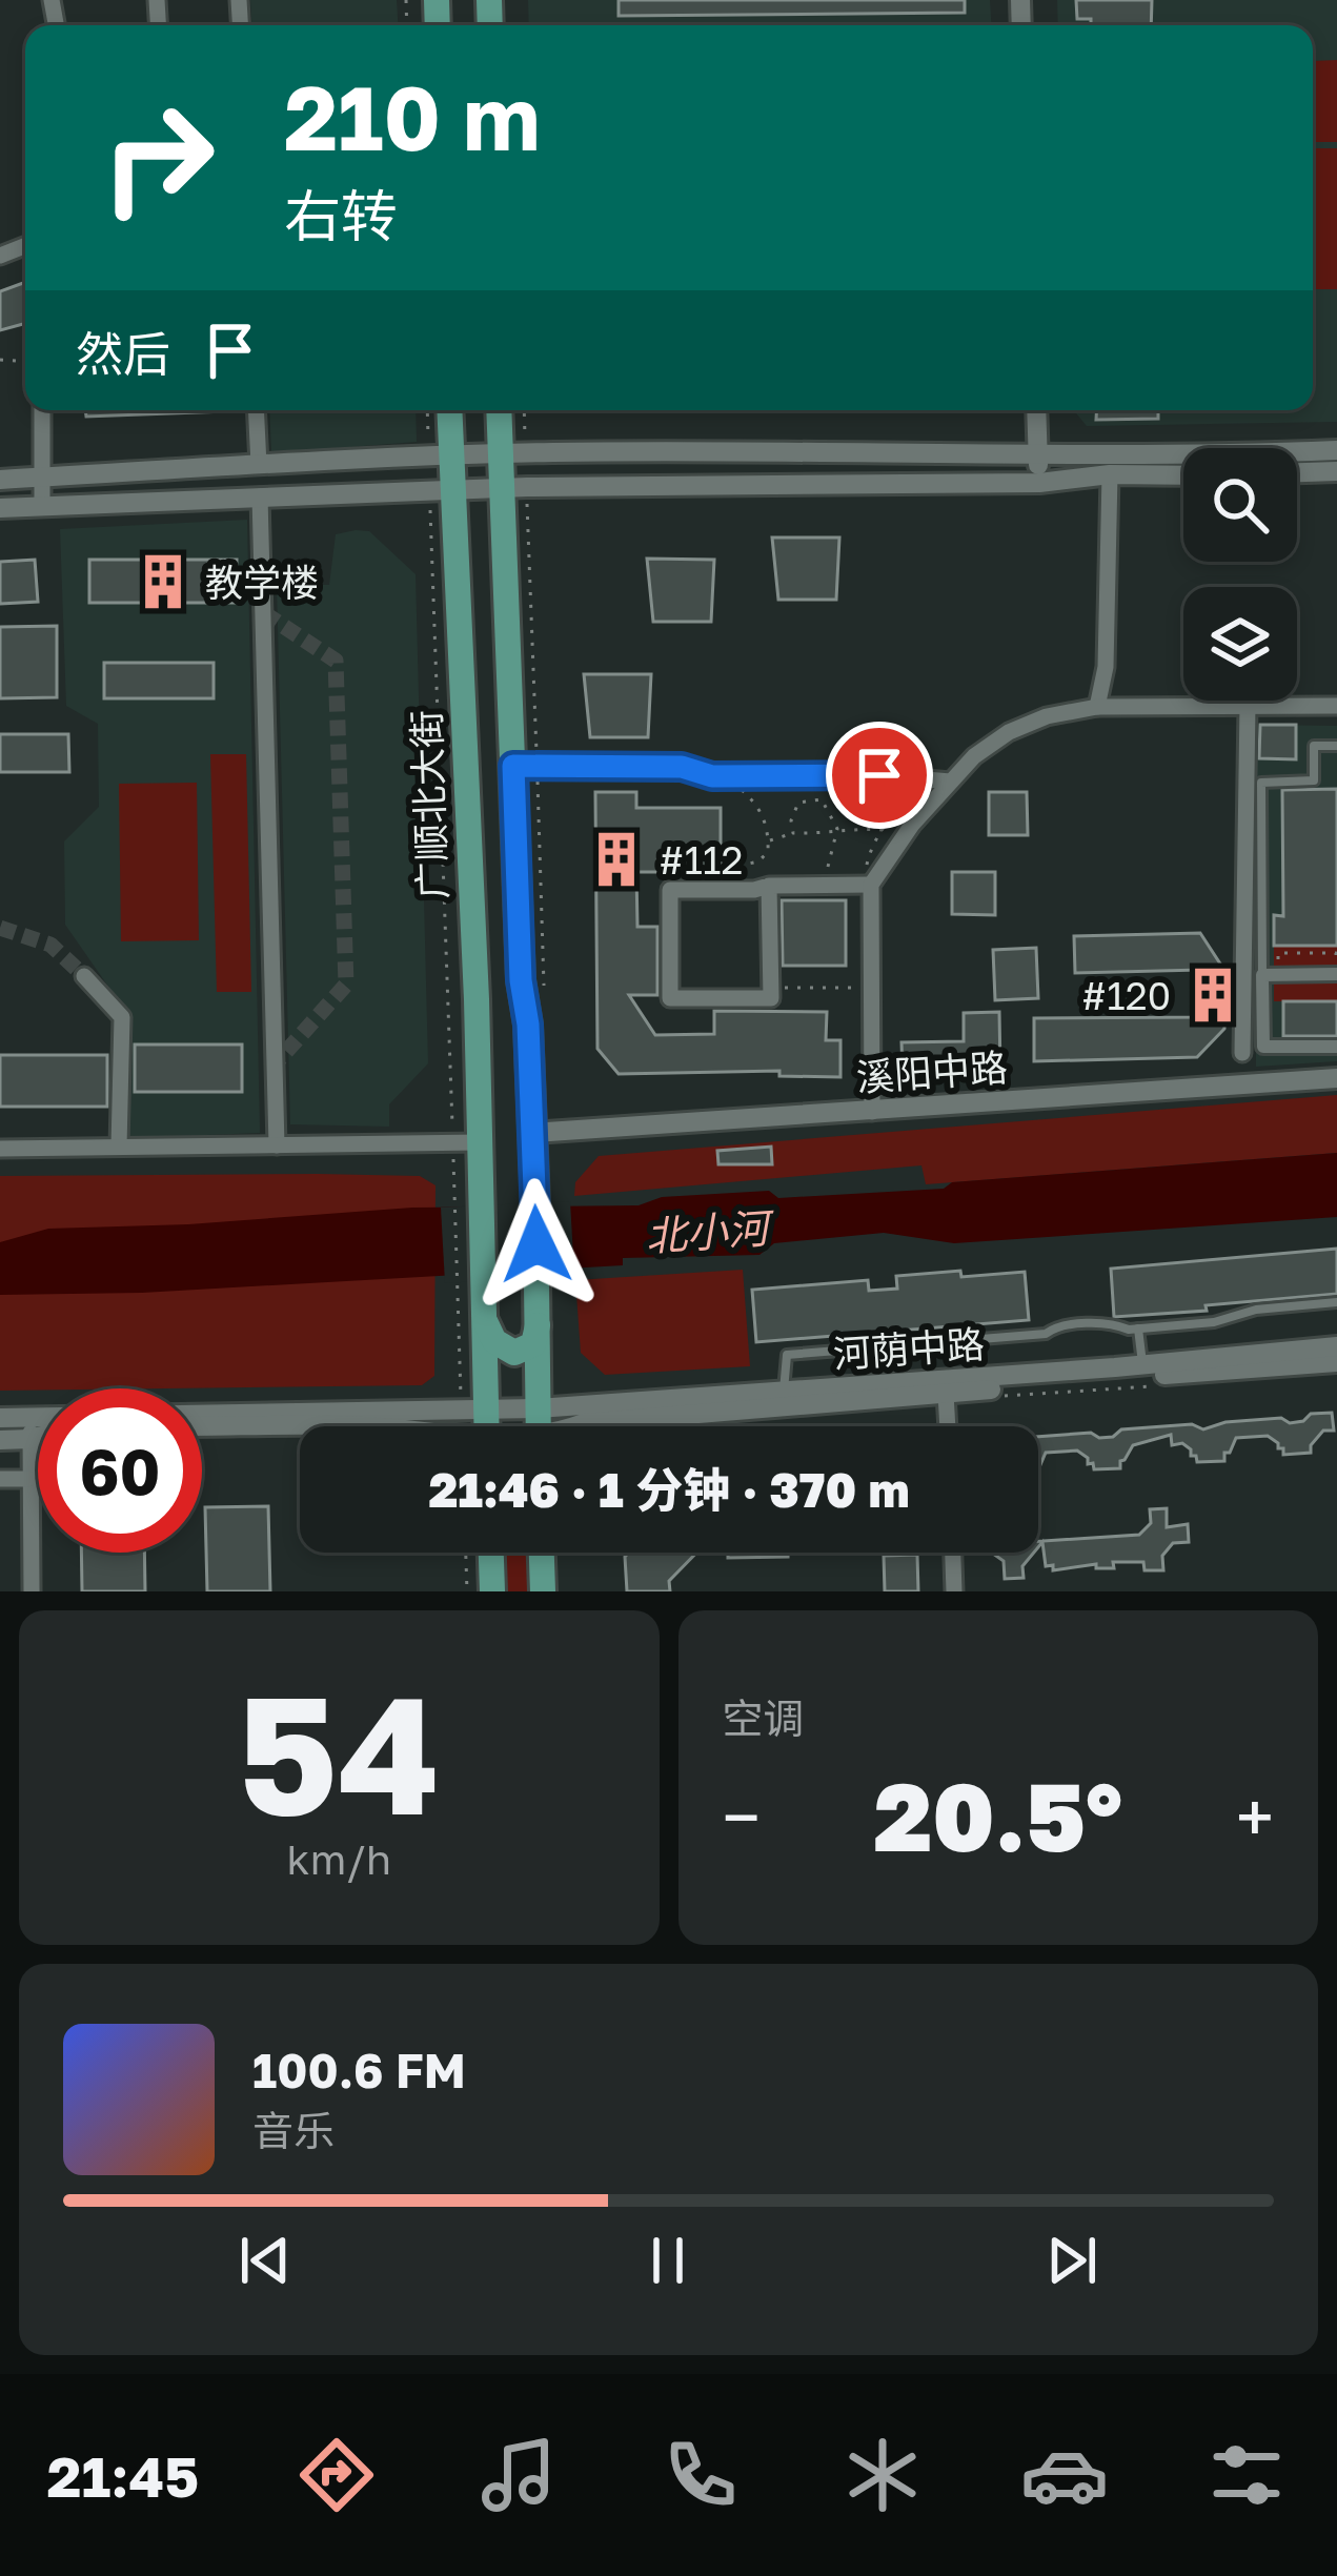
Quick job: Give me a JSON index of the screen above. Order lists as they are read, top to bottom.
{
  "streets": {
    "main road": ["广顺北大街"],
    "street": ["溪阳中路", "河荫中路"]
  },
  "water": ["北小河"],
  "places": {
    "building": ["教学楼", "#112", "#120"]
  },
  "page": {
    "turn": ["210 m", "右转"],
    "then": "然后",
    "limit": "60",
    "trip": "21:46 · 1 分钟 · 370 m",
    "tile": [
      ["54", "km/h"],
      "空调"
    ],
    "heat": ["−", "20.5°", "+"],
    "song": ["100.6 FM", "音乐"],
    "tabs": "21:45"
  }
}
